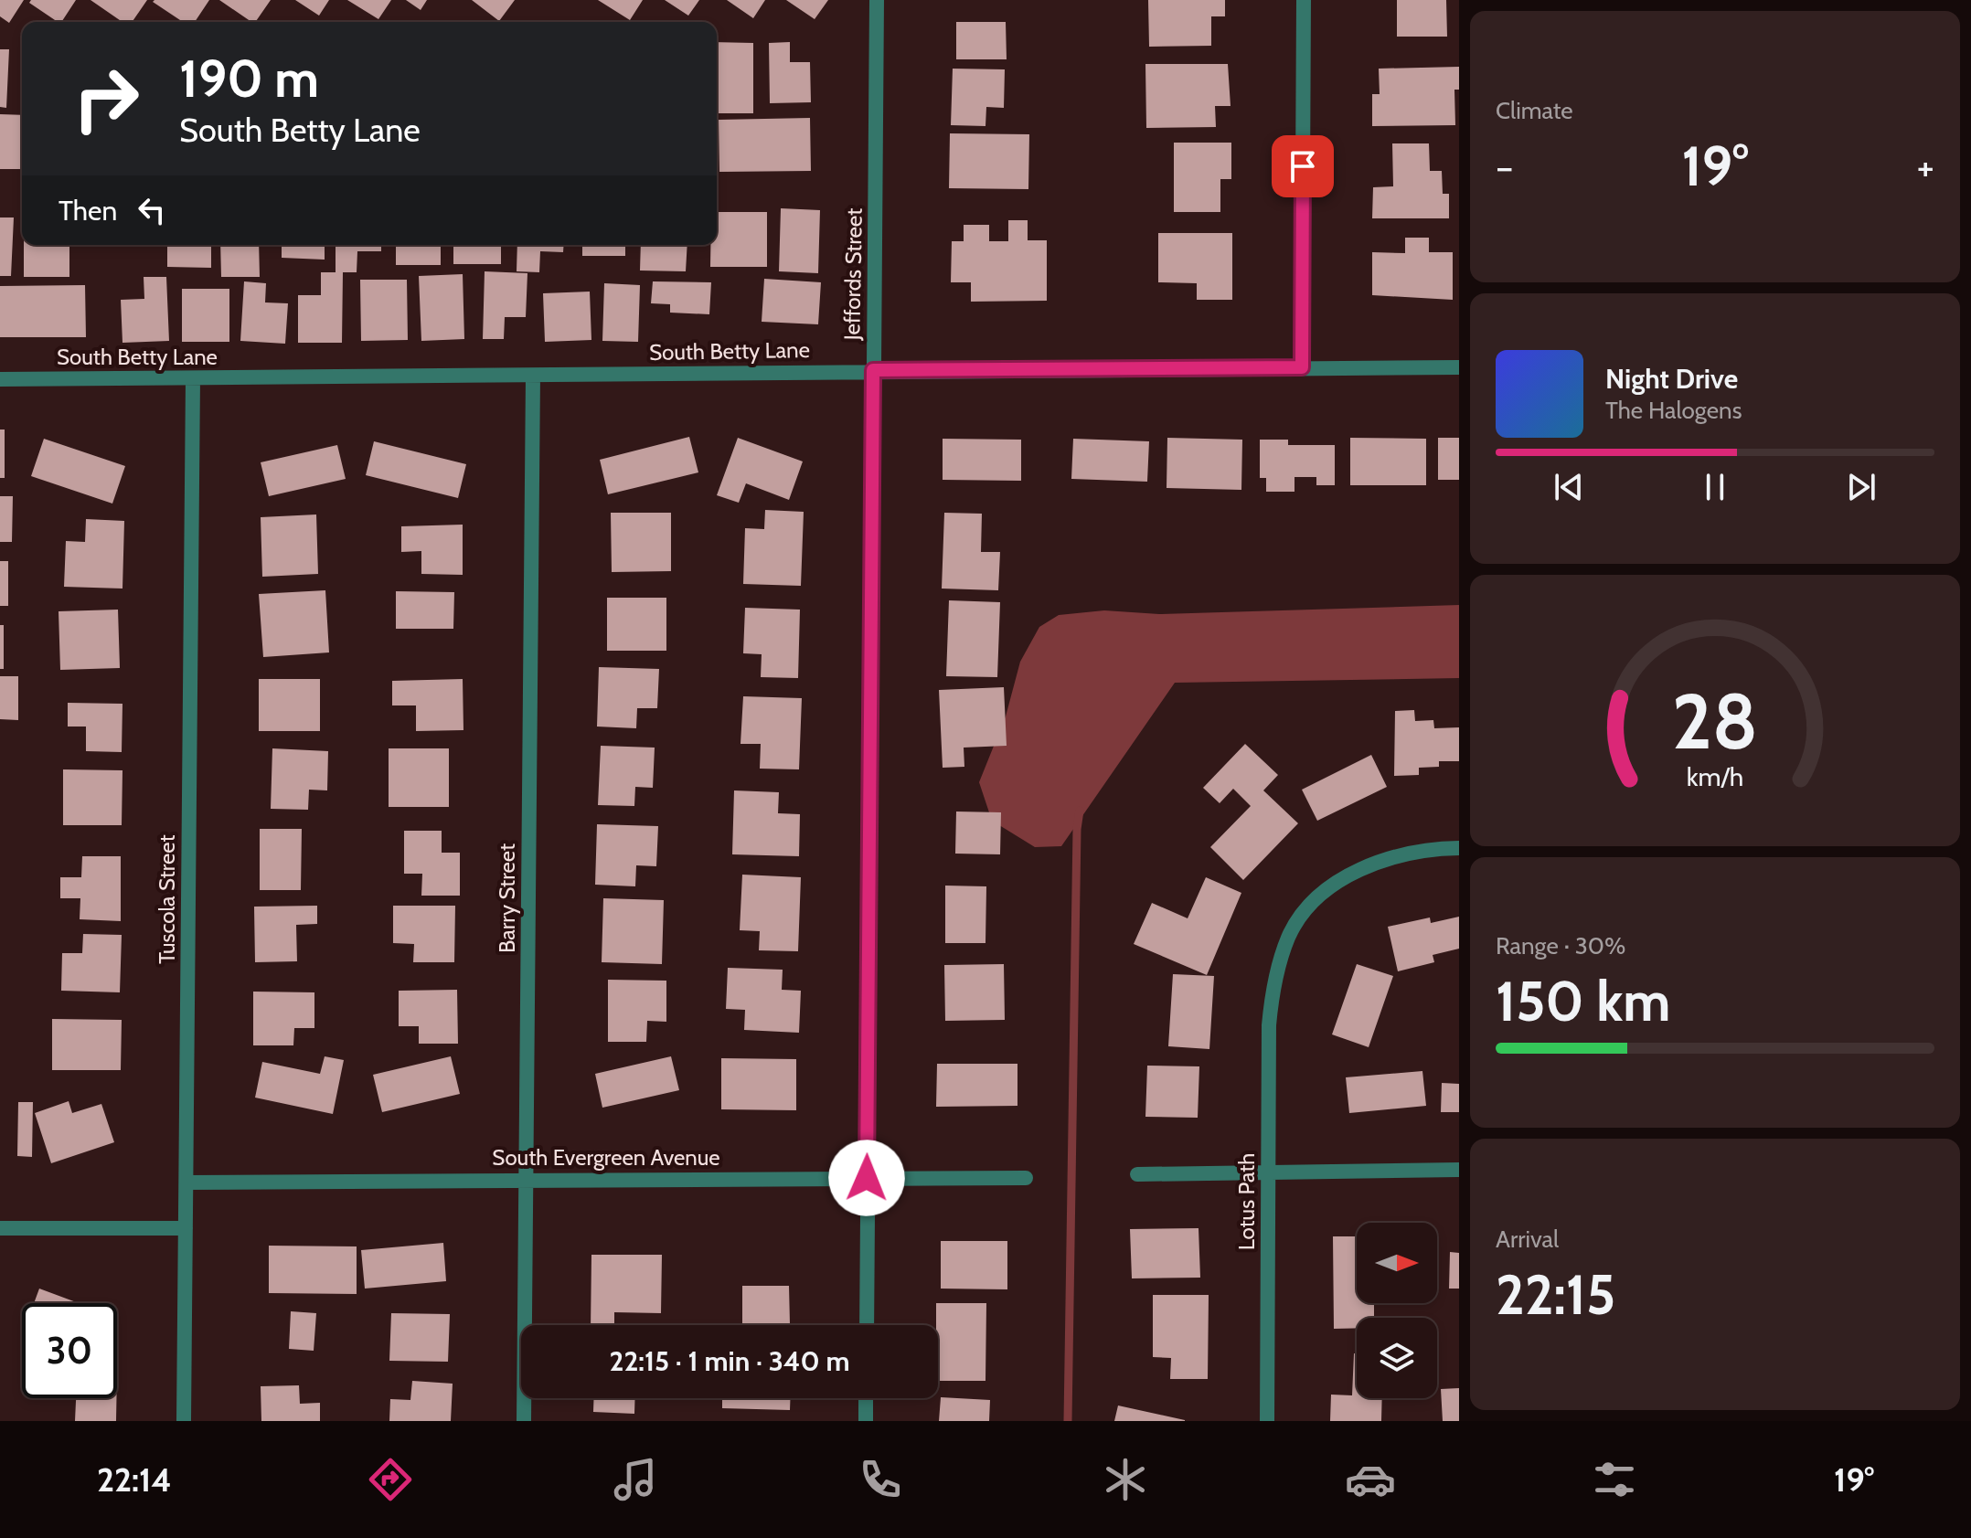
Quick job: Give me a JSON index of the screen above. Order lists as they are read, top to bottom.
{
  "streets": {
    "street": [
      "Jeffords Street",
      "South Betty Lane",
      "Barry Street",
      "Tuscola Street",
      "South Evergreen Avenue",
      "Lotus Path"
    ]
  },
  "crossings": [
    ["Jeffords Street", "South Betty Lane"],
    ["Jeffords Street", "South Evergreen Avenue"],
    ["South Betty Lane", "Barry Street"],
    ["South Betty Lane", "Tuscola Street"],
    ["Barry Street", "South Evergreen Avenue"],
    ["Tuscola Street", "South Evergreen Avenue"]
  ],
  "north": "right",
  "page": {
    "tile": [
      "Climate",
      ["Range · 30%", "150 km"],
      ["Arrival", "22:15"]
    ],
    "turn": ["190 m", "South Betty Lane"],
    "heat": ["−", "19°", "+"],
    "then": "Then",
    "song": ["Night Drive", "The Halogens"],
    "limit": "30",
    "trip": "22:15 · 1 min · 340 m",
    "tabs": ["22:14", "19°"],
    "gauge": ["28", "km/h"]
  }
}
